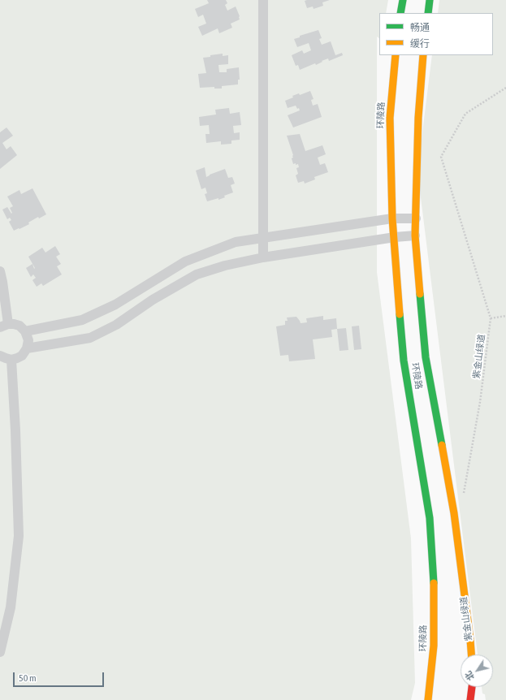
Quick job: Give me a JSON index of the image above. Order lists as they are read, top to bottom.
{
  "streets": {
    "main road": ["环陵路"],
    "path": ["紫金山绿道"]
  },
  "legend": ["畅通", "缓行"],
  "scale_bar": "50 m",
  "north": "bottom left"
}
